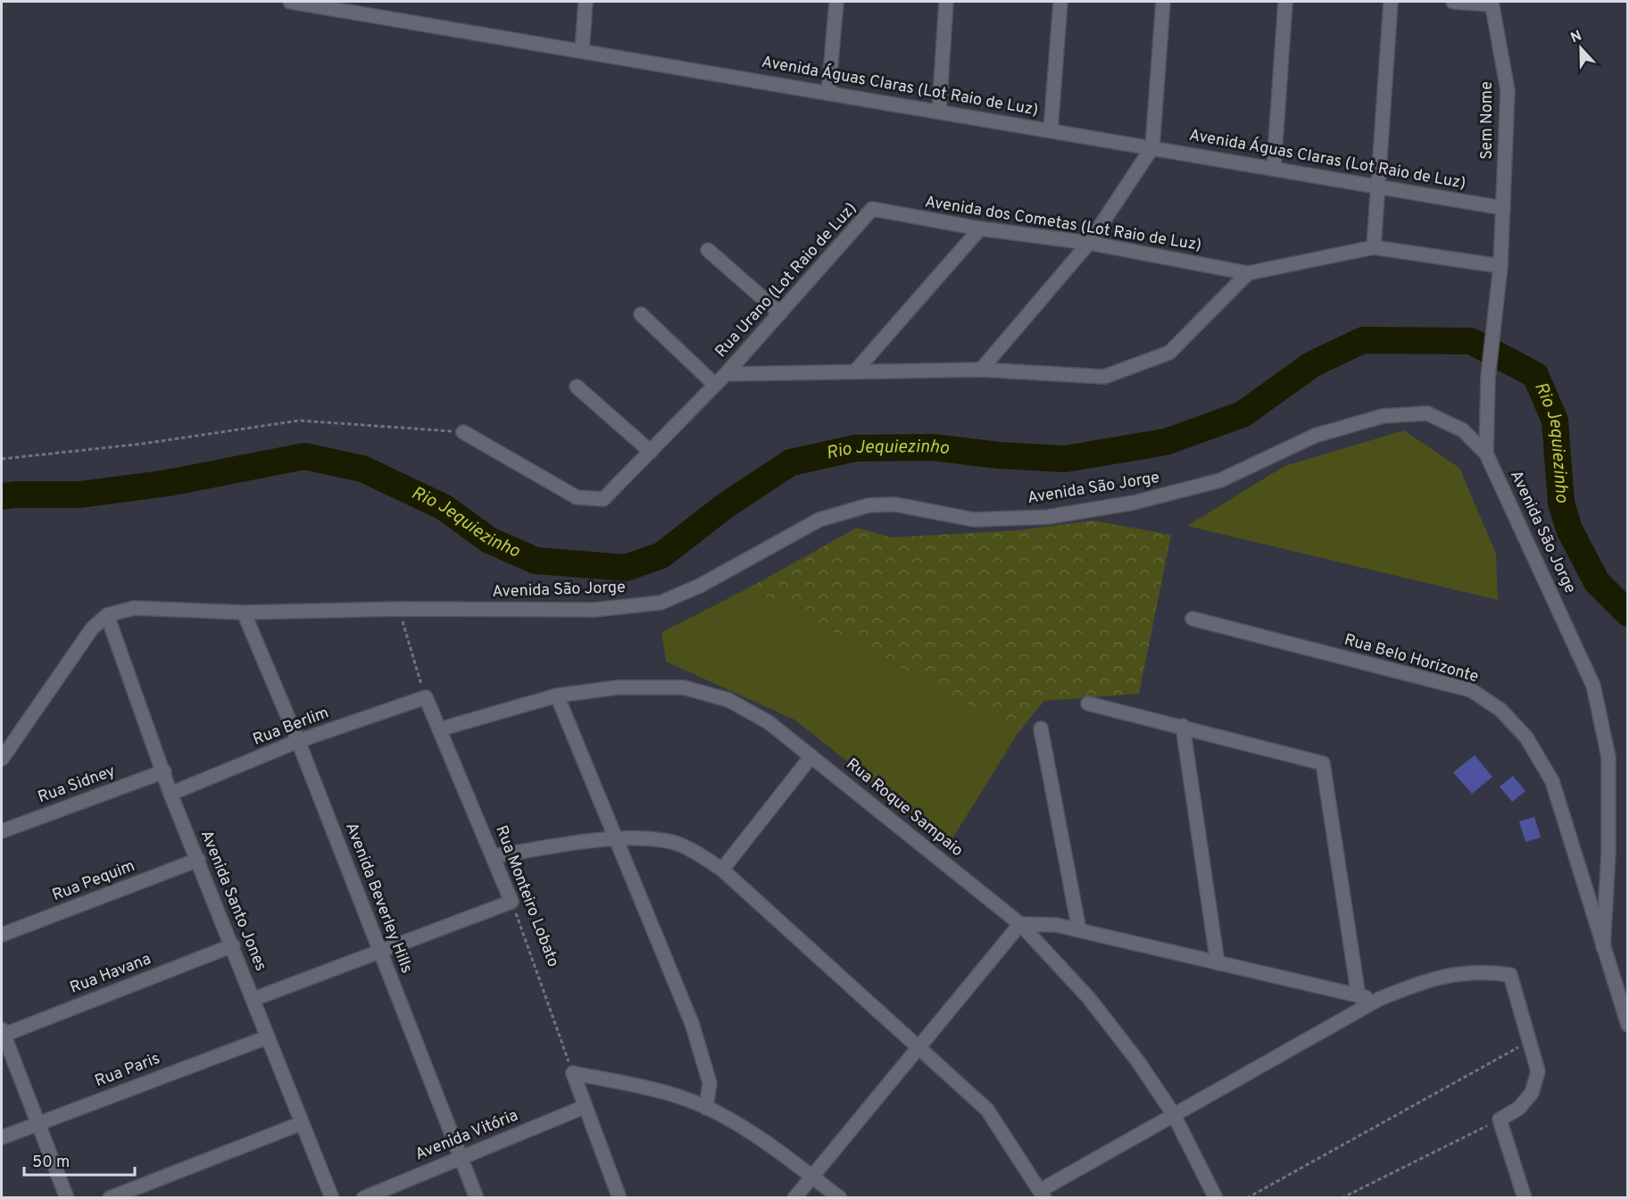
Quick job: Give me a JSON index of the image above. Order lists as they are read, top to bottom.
{
  "streets": {
    "street": [
      "Avenida Águas Claras (Lot Raio de Luz)",
      "Sem Nome",
      "Avenida dos Cometas (Lot Raio de Luz)",
      "Rua Urano (Lot Raio de Luz)",
      "Avenida São Jorge",
      "Rua Belo Horizonte",
      "Rua Berlim",
      "Rua Sidney",
      "Rua Roque Sampaio",
      "Rua Pequim",
      "Rua Monteiro Lobato",
      "Avenida Beverley Hills",
      "Avenida Santo Jones",
      "Rua Havana",
      "Rua Paris",
      "Avenida Vitória"
    ]
  },
  "crossings": [
    ["Avenida Águas Claras (Lot Raio de Luz)", "Sem Nome"],
    ["Sem Nome", "Avenida São Jorge"],
    ["Avenida dos Cometas (Lot Raio de Luz)", "Rua Urano (Lot Raio de Luz)"],
    ["Avenida São Jorge", "Rua Belo Horizonte"],
    ["Avenida São Jorge", "Avenida Beverley Hills"],
    ["Avenida São Jorge", "Avenida Santo Jones"],
    ["Rua Berlim", "Rua Monteiro Lobato"],
    ["Rua Berlim", "Avenida Beverley Hills"],
    ["Rua Berlim", "Avenida Santo Jones"],
    ["Rua Sidney", "Avenida Santo Jones"],
    ["Rua Roque Sampaio", "Rua Monteiro Lobato"],
    ["Rua Pequim", "Avenida Santo Jones"],
    ["Avenida Beverley Hills", "Avenida Vitória"],
    ["Avenida Santo Jones", "Rua Havana"],
    ["Avenida Santo Jones", "Rua Paris"]
  ],
  "water": ["Rio Jequiezinho"],
  "scale_bar": "50 m",
  "north": "top"
}
